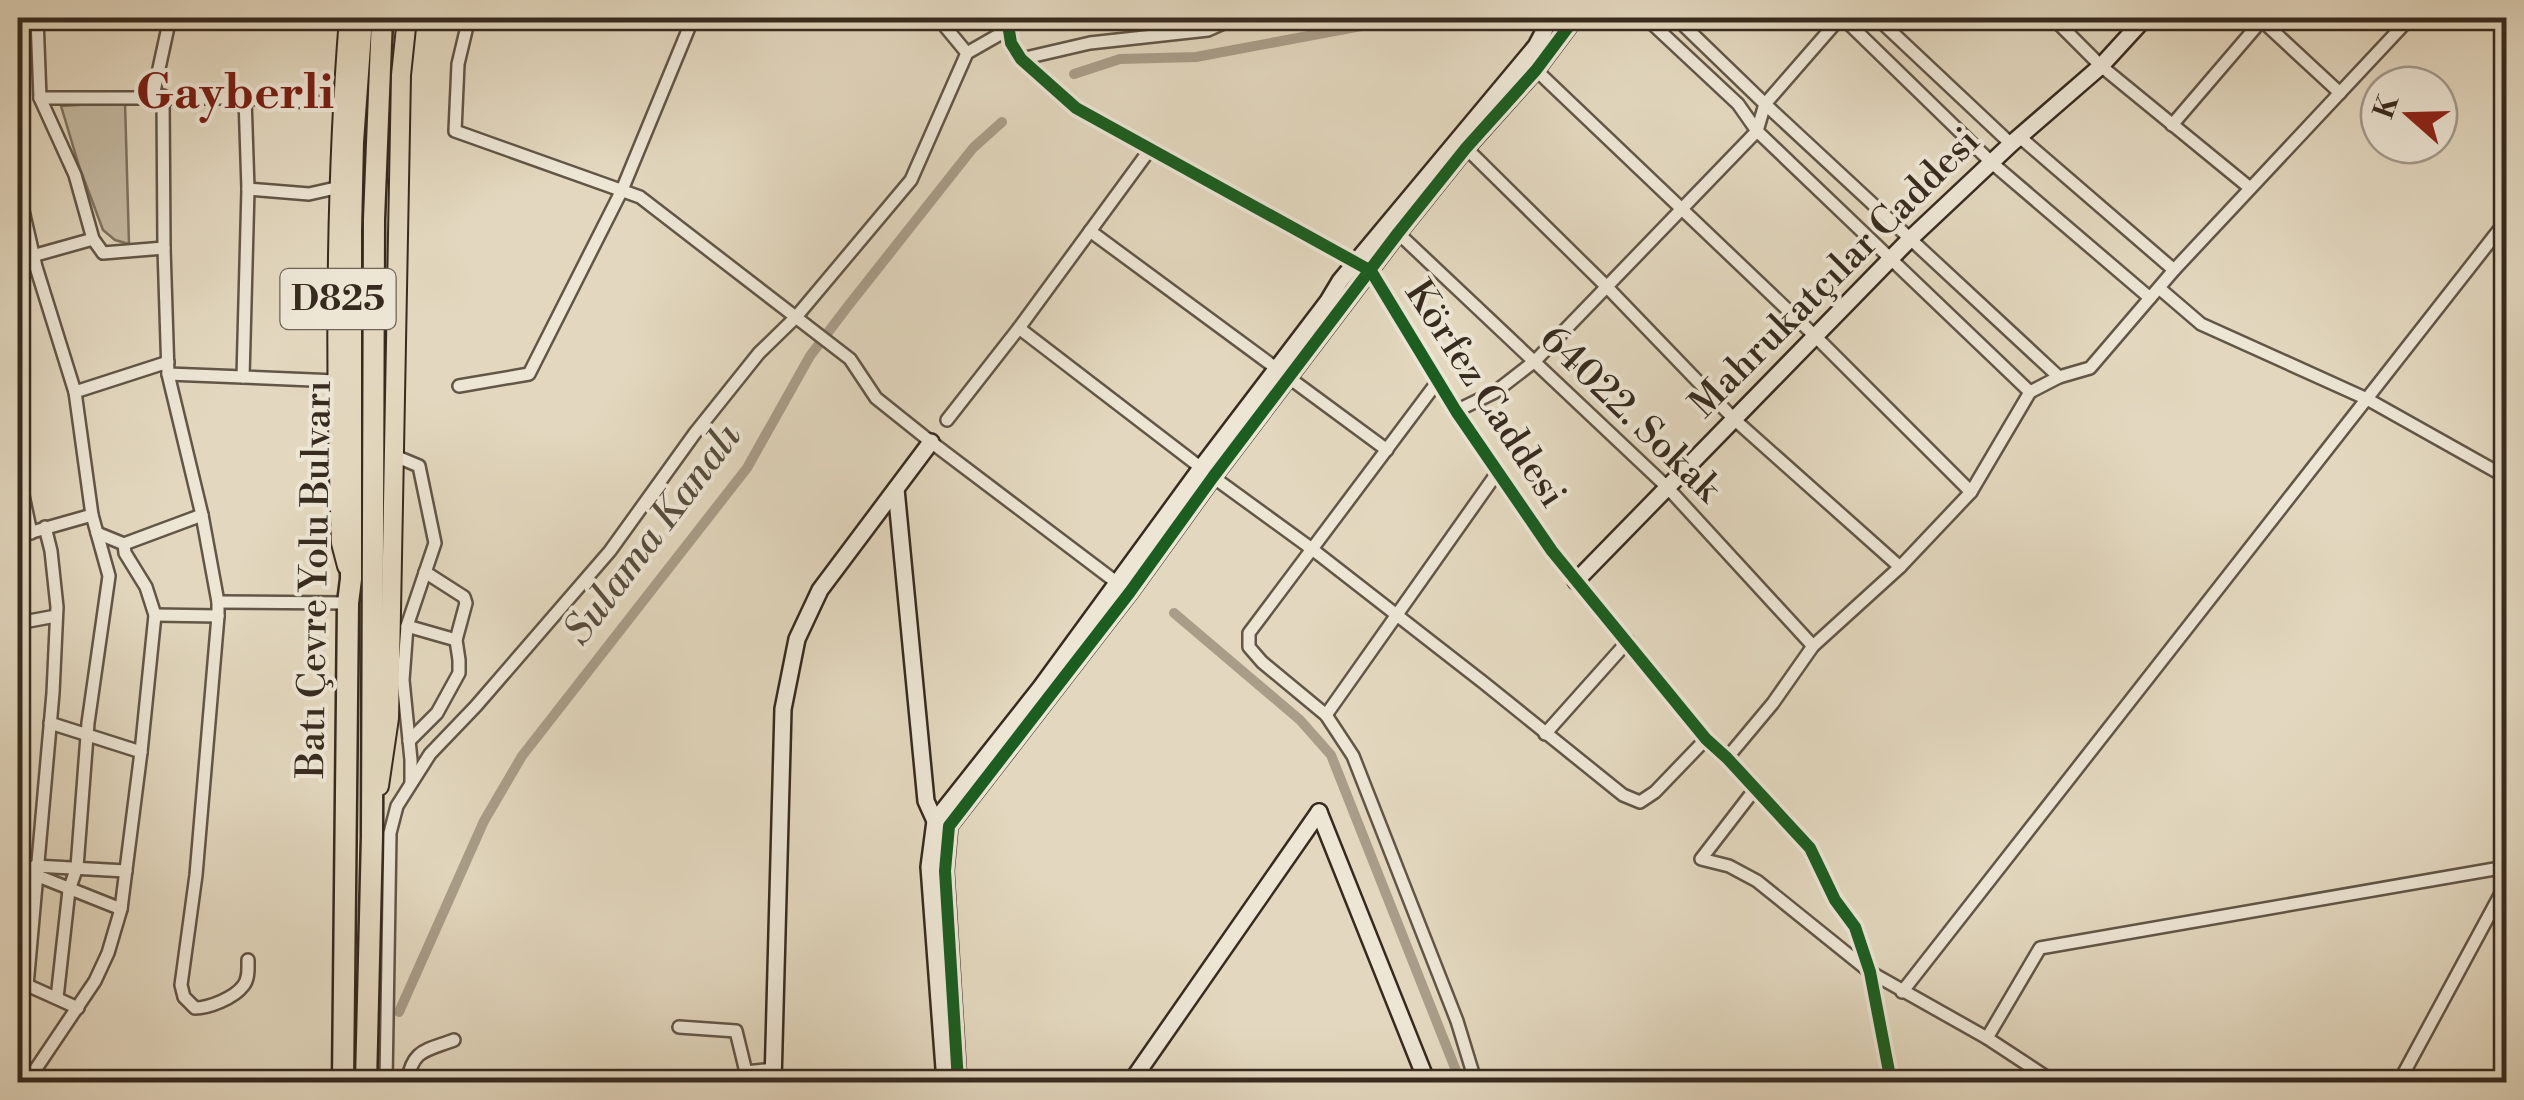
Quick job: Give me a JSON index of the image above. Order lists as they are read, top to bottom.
{
  "streets": {
    "highway": ["D825", "Batı Çevre Yolu Bulvarı"],
    "street": ["Mahrukatçılar Caddesi", "Körfez Caddesi", "64022. Sokak"]
  },
  "crossings": [
    ["Mahrukatçılar Caddesi", "Körfez Caddesi"],
    ["Mahrukatçılar Caddesi", "64022. Sokak"],
    ["D825", "Batı Çevre Yolu Bulvarı"]
  ],
  "districts": ["Gayberli"],
  "water": ["Sulama Kanalı"],
  "north": "left"
}
